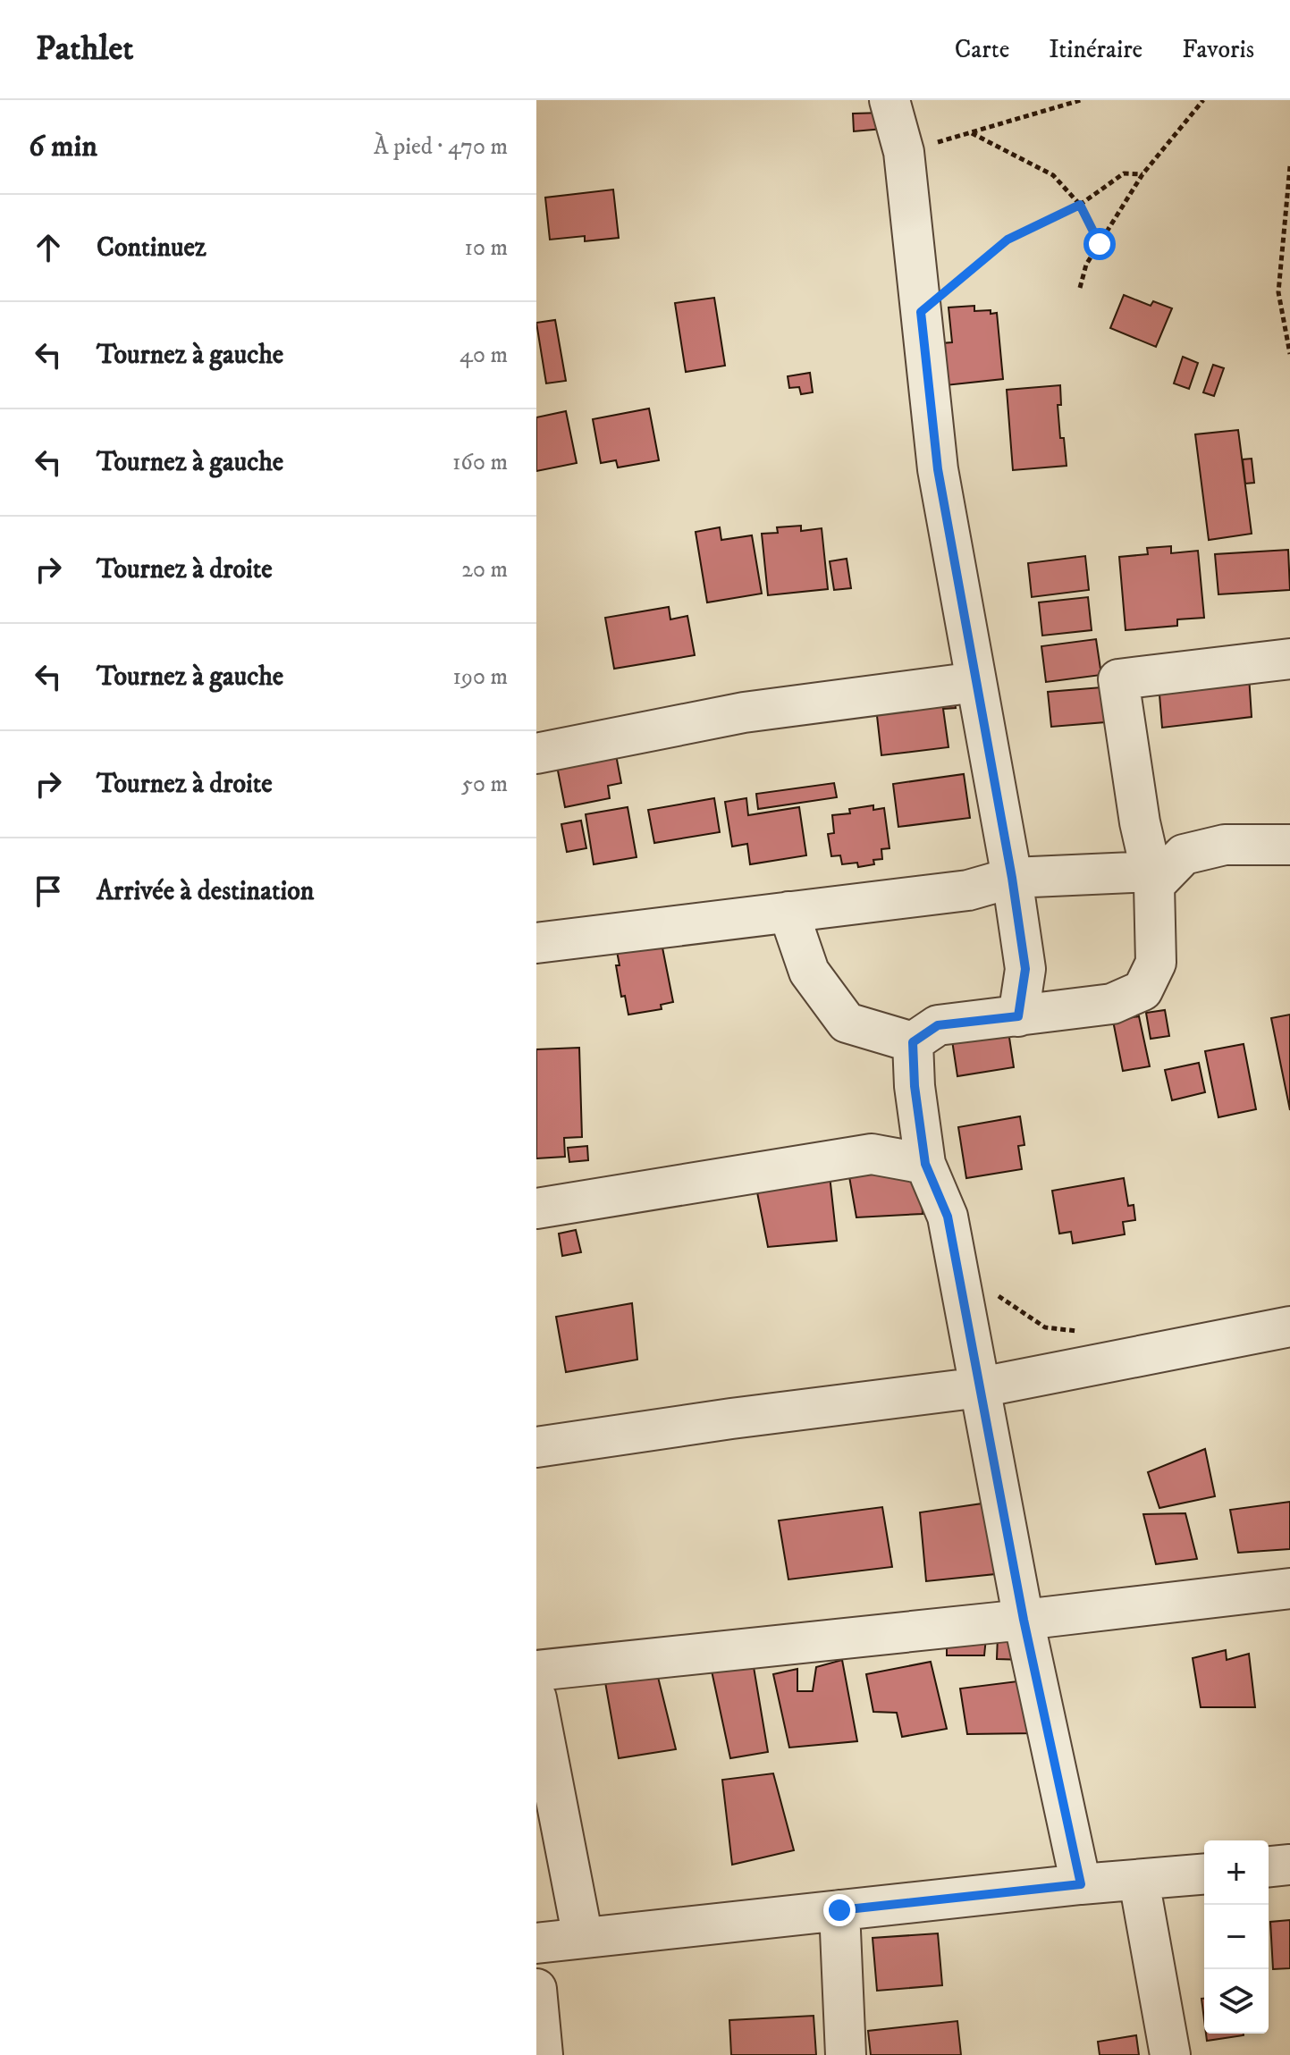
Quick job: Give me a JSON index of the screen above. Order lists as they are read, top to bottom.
{
  "page": {
    "header": "Pathlet",
    "nav": ["Carte", "Itinéraire", "Favoris"],
    "heading": ["6 min", "À pied · 470 m"],
    "list": [
      ["Continuez", "10 m"],
      ["Tournez à gauche", "40 m"],
      ["Tournez à gauche", "160 m"],
      ["Tournez à droite", "20 m"],
      ["Tournez à gauche", "190 m"],
      ["Tournez à droite", "50 m"],
      "Arrivée à destination"
    ],
    "map_buttons": ["+", "−"]
  }
}
